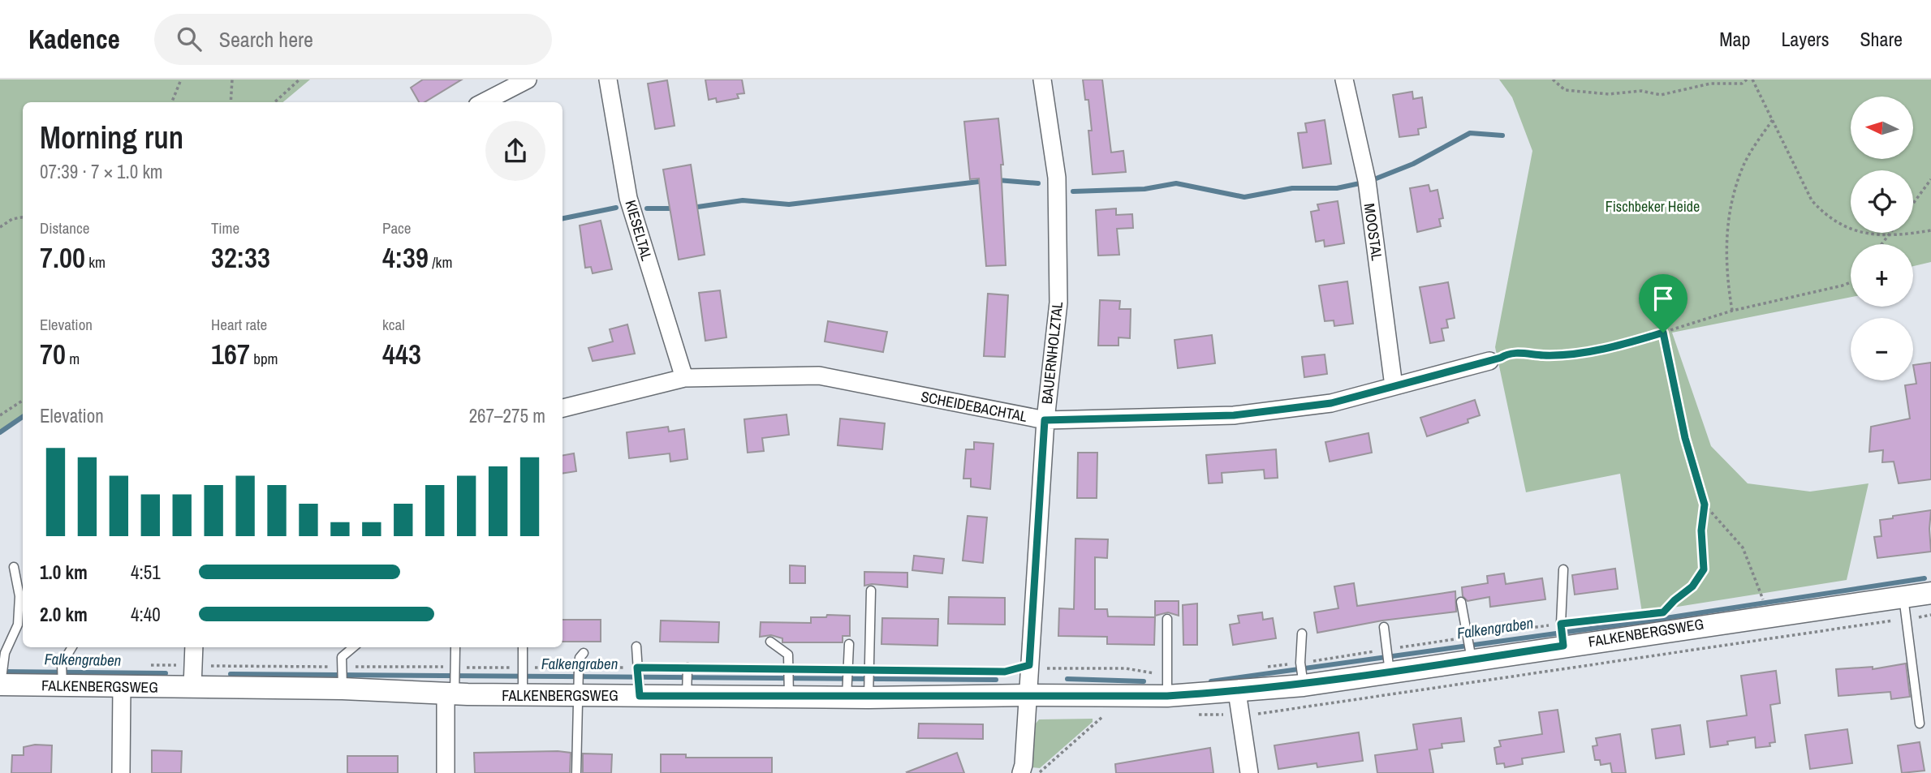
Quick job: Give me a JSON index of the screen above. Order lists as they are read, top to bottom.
{
  "streets": {
    "street": [
      "KIESELTAL",
      "MOOSTAL",
      "BAUERNHOLZTAL",
      "SCHEIDEBACHTAL",
      "FALKENBERGSWEG"
    ]
  },
  "crossings": [
    ["KIESELTAL", "SCHEIDEBACHTAL"],
    ["MOOSTAL", "SCHEIDEBACHTAL"],
    ["BAUERNHOLZTAL", "SCHEIDEBACHTAL"],
    ["BAUERNHOLZTAL", "FALKENBERGSWEG"]
  ],
  "water": ["Falkengraben"],
  "parks": ["Fischbeker Heide"],
  "north": "left",
  "page": {
    "header": "Kadence",
    "search": "Search here",
    "nav": ["Map", "Layers", "Share"],
    "map_buttons": ["+", "−"],
    "heading": ["Morning run", "07:39 · 7 × 1.0 km"],
    "stats": [
      ["Distance", "7.00 km"],
      ["Time", "32:33"],
      ["Pace", "4:39 /km"],
      ["Elevation", "70 m"],
      ["Heart rate", "167 bpm"],
      ["kcal", "443"]
    ],
    "chart": ["Elevation", "267–275 m"],
    "list": [
      {
        "name": "1.0 km",
        "note": "4:51"
      },
      {
        "name": "2.0 km",
        "note": "4:40"
      }
    ]
  }
}
